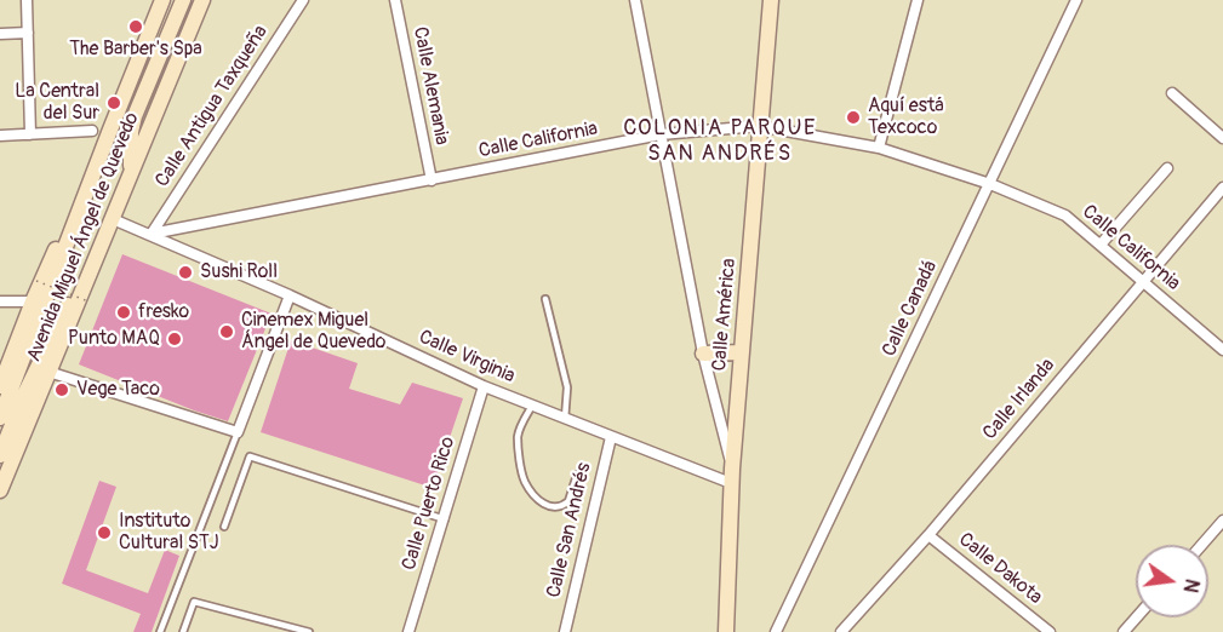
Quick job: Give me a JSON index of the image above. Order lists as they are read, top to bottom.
{
  "streets": {
    "main road": ["Avenida Miguel Ángel de Quevedo", "Calle América"],
    "street": [
      "Calle Alemania",
      "Calle Antigua Taxqueña",
      "Calle California",
      "Calle Canadá",
      "Calle Virginia",
      "Calle Irlanda",
      "Calle Puerto Rico",
      "Calle San Andrés",
      "Calle Dakota"
    ]
  },
  "crossings": [
    ["Calle Alemania", "Calle California"],
    ["Calle Antigua Taxqueña", "Calle California"],
    ["Calle Antigua Taxqueña", "Calle Virginia"],
    ["Calle California", "Calle Canadá"],
    ["Calle California", "Calle América"],
    ["Calle California", "Calle Virginia"],
    ["Calle California", "Calle Irlanda"],
    ["Avenida Miguel Ángel de Quevedo", "Calle Virginia"],
    ["Calle América", "Calle Virginia"],
    ["Calle Virginia", "Calle Puerto Rico"],
    ["Calle Virginia", "Calle San Andrés"],
    ["Calle Irlanda", "Calle Dakota"]
  ],
  "districts": ["COLONIA PARQUE SAN ANDRÉS"],
  "places": [
    "The Barber's Spa",
    "La Central del Sur",
    "Aquí está Texcoco",
    "Sushi Roll",
    "fresko",
    "Cinemex Miguel Ángel de Quevedo",
    "Punto MAQ",
    "Vege Taco",
    "Instituto Cultural STJ"
  ],
  "north": "right"
}
